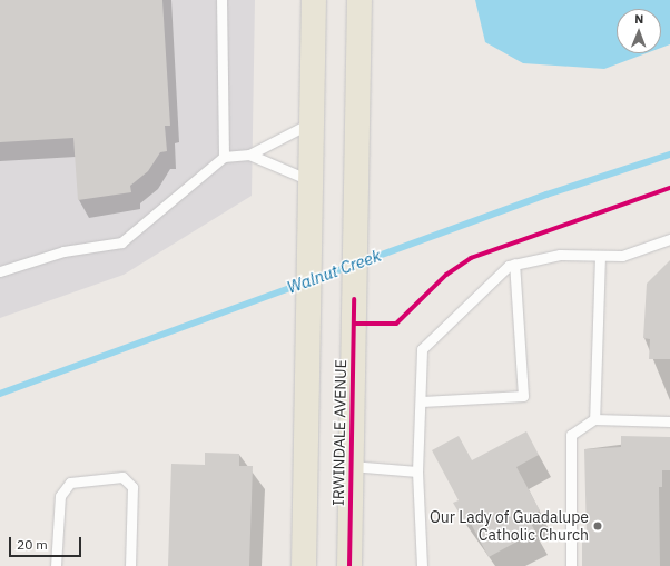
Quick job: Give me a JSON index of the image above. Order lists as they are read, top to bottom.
{
  "streets": {
    "main road": ["IRWINDALE AVENUE"]
  },
  "water": ["Walnut Creek"],
  "places": ["Our Lady of Guadalupe Catholic Church"],
  "scale_bar": "20 m",
  "north": "top"
}
